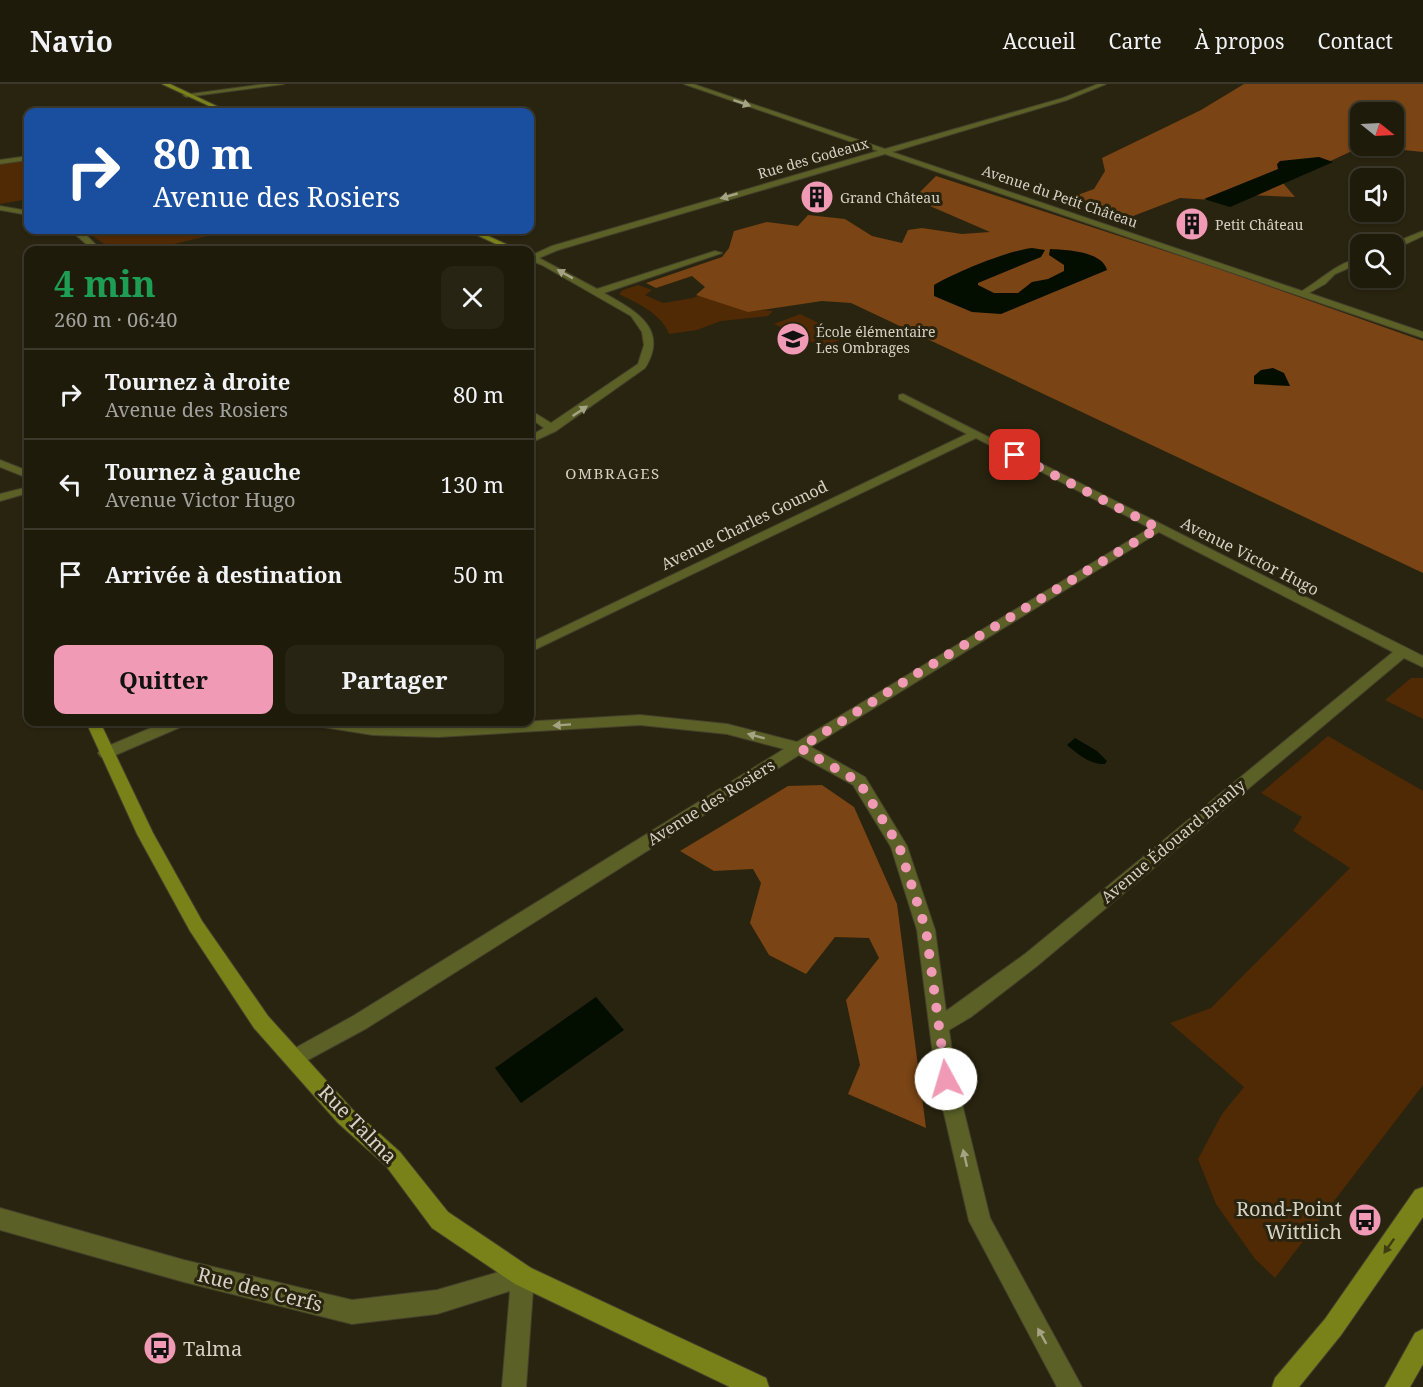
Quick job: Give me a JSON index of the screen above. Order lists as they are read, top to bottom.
{
  "streets": {
    "main road": ["Rue Talma"],
    "street": [
      "Rue des Godeaux",
      "Avenue du Petit Château",
      "Avenue Charles Gounod",
      "Avenue Victor Hugo",
      "Avenue des Rosiers",
      "Avenue Édouard Branly",
      "Rue des Cerfs"
    ]
  },
  "crossings": [
    ["Rue des Godeaux", "Avenue du Petit Château"],
    ["Avenue Charles Gounod", "Avenue Victor Hugo"],
    ["Avenue Victor Hugo", "Avenue des Rosiers"],
    ["Avenue Victor Hugo", "Avenue Édouard Branly"],
    ["Avenue des Rosiers", "Rue Talma"],
    ["Rue Talma", "Rue des Cerfs"]
  ],
  "districts": ["OMBRAGES"],
  "places": {
    "building": ["Grand Château", "Petit Château"],
    "school or university": ["École élémentaire Les Ombrages"],
    "bus stop": ["Rond-Point Wittlich", "Talma"]
  },
  "north": "right",
  "page": {
    "header": "Navio",
    "nav": [
      "Accueil",
      "Carte",
      "À propos",
      "Contact"
    ],
    "turn": ["80 m", "Avenue des Rosiers"],
    "heading": ["4 min", "260 m · 06:40"],
    "list": [
      {
        "name": "Tournez à droite",
        "note": "Avenue des Rosiers",
        "value": "80 m"
      },
      {
        "name": "Tournez à gauche",
        "note": "Avenue Victor Hugo",
        "value": "130 m"
      },
      {
        "name": "Arrivée à destination",
        "value": "50 m"
      }
    ],
    "buttons": ["Quitter", "Partager"]
  }
}
